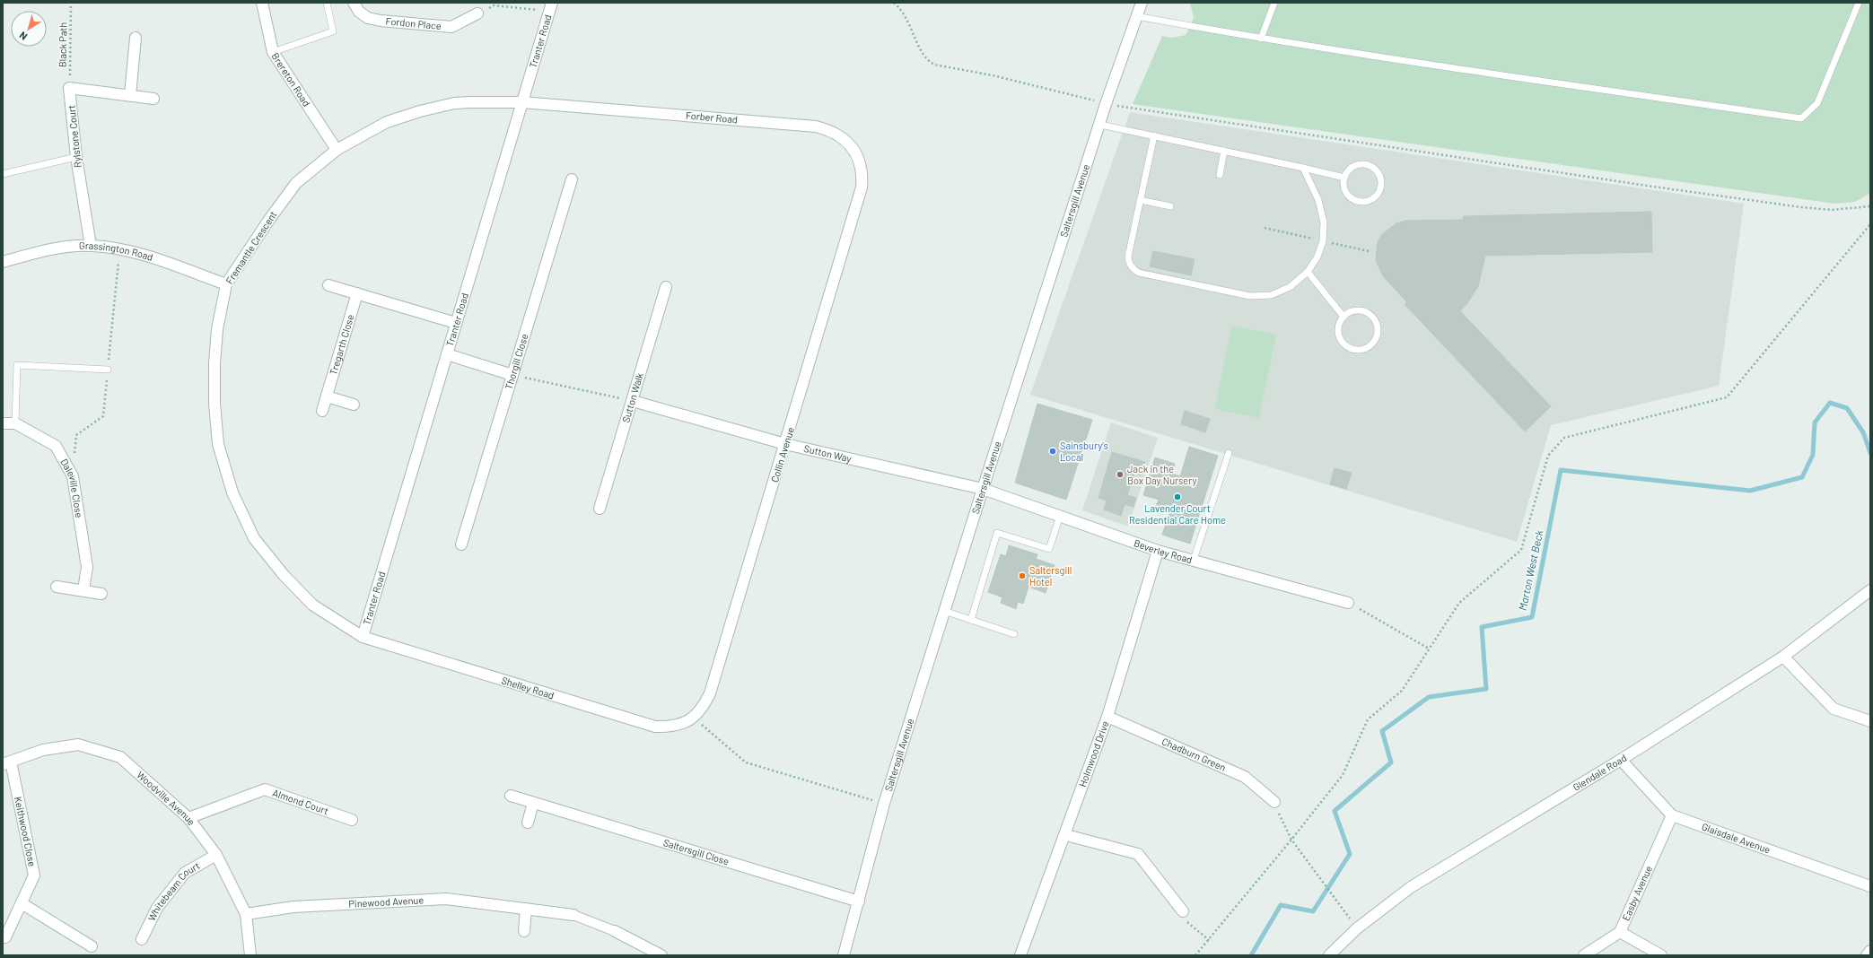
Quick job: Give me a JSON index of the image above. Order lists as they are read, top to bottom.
{
  "streets": {
    "street": [
      "Fordon Place",
      "Tranter Road",
      "Brereton Road",
      "Forber Road",
      "Rylstone Court",
      "Saltersgill Avenue",
      "Fremantle Crescent",
      "Grassington Road",
      "Tregarth Close",
      "Thorgill Close",
      "Sutton Walk",
      "Sutton Way",
      "Collin Avenue",
      "Daleville Close",
      "Beverley Road",
      "Shelley Road",
      "Holmwood Drive",
      "Chadburn Green",
      "Glendale Road",
      "Woodville Avenue",
      "Almond Court",
      "Keithwood Close",
      "Glaisdale Avenue",
      "Saltersgill Close",
      "Whitebeam Court",
      "Easby Avenue",
      "Pinewood Avenue"
    ],
    "path": ["Black Path"]
  },
  "crossings": [
    ["Tranter Road", "Forber Road"],
    ["Tranter Road", "Fremantle Crescent"],
    ["Tranter Road", "Shelley Road"],
    ["Black Path", "Rylstone Court"],
    ["Brereton Road", "Fremantle Crescent"],
    ["Forber Road", "Fremantle Crescent"],
    ["Forber Road", "Collin Avenue"],
    ["Rylstone Court", "Grassington Road"],
    ["Saltersgill Avenue", "Sutton Way"],
    ["Saltersgill Avenue", "Beverley Road"],
    ["Saltersgill Avenue", "Saltersgill Close"],
    ["Fremantle Crescent", "Grassington Road"],
    ["Fremantle Crescent", "Shelley Road"],
    ["Sutton Walk", "Sutton Way"],
    ["Sutton Way", "Collin Avenue"],
    ["Sutton Way", "Beverley Road"],
    ["Collin Avenue", "Shelley Road"],
    ["Beverley Road", "Holmwood Drive"],
    ["Holmwood Drive", "Chadburn Green"],
    ["Glendale Road", "Glaisdale Avenue"],
    ["Woodville Avenue", "Almond Court"],
    ["Woodville Avenue", "Keithwood Close"],
    ["Woodville Avenue", "Whitebeam Court"],
    ["Woodville Avenue", "Pinewood Avenue"],
    ["Glaisdale Avenue", "Easby Avenue"]
  ],
  "water": ["Marton West Beck"],
  "places": [
    "Sainsbury's Local",
    "Jack in the Box Day Nursery",
    "Lavender Court Residential Care Home",
    "Saltersgill Hotel"
  ],
  "north": "bottom left"
}
